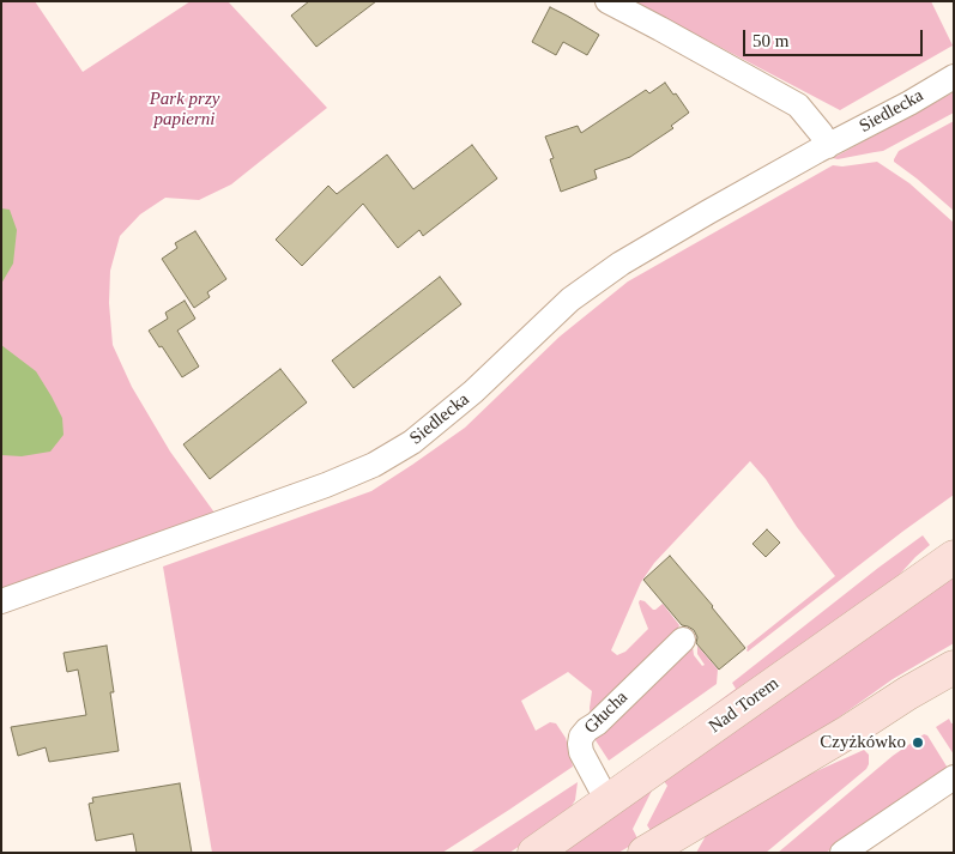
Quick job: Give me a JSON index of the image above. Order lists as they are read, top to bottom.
{
  "streets": {
    "main road": ["Nad Torem"],
    "street": ["Siedlecka", "Głucha"]
  },
  "crossings": [
    ["Nad Torem", "Głucha"]
  ],
  "parks": ["Park przy papierni"],
  "places": ["Czyżkówko"],
  "scale_bar": "50 m"
}
